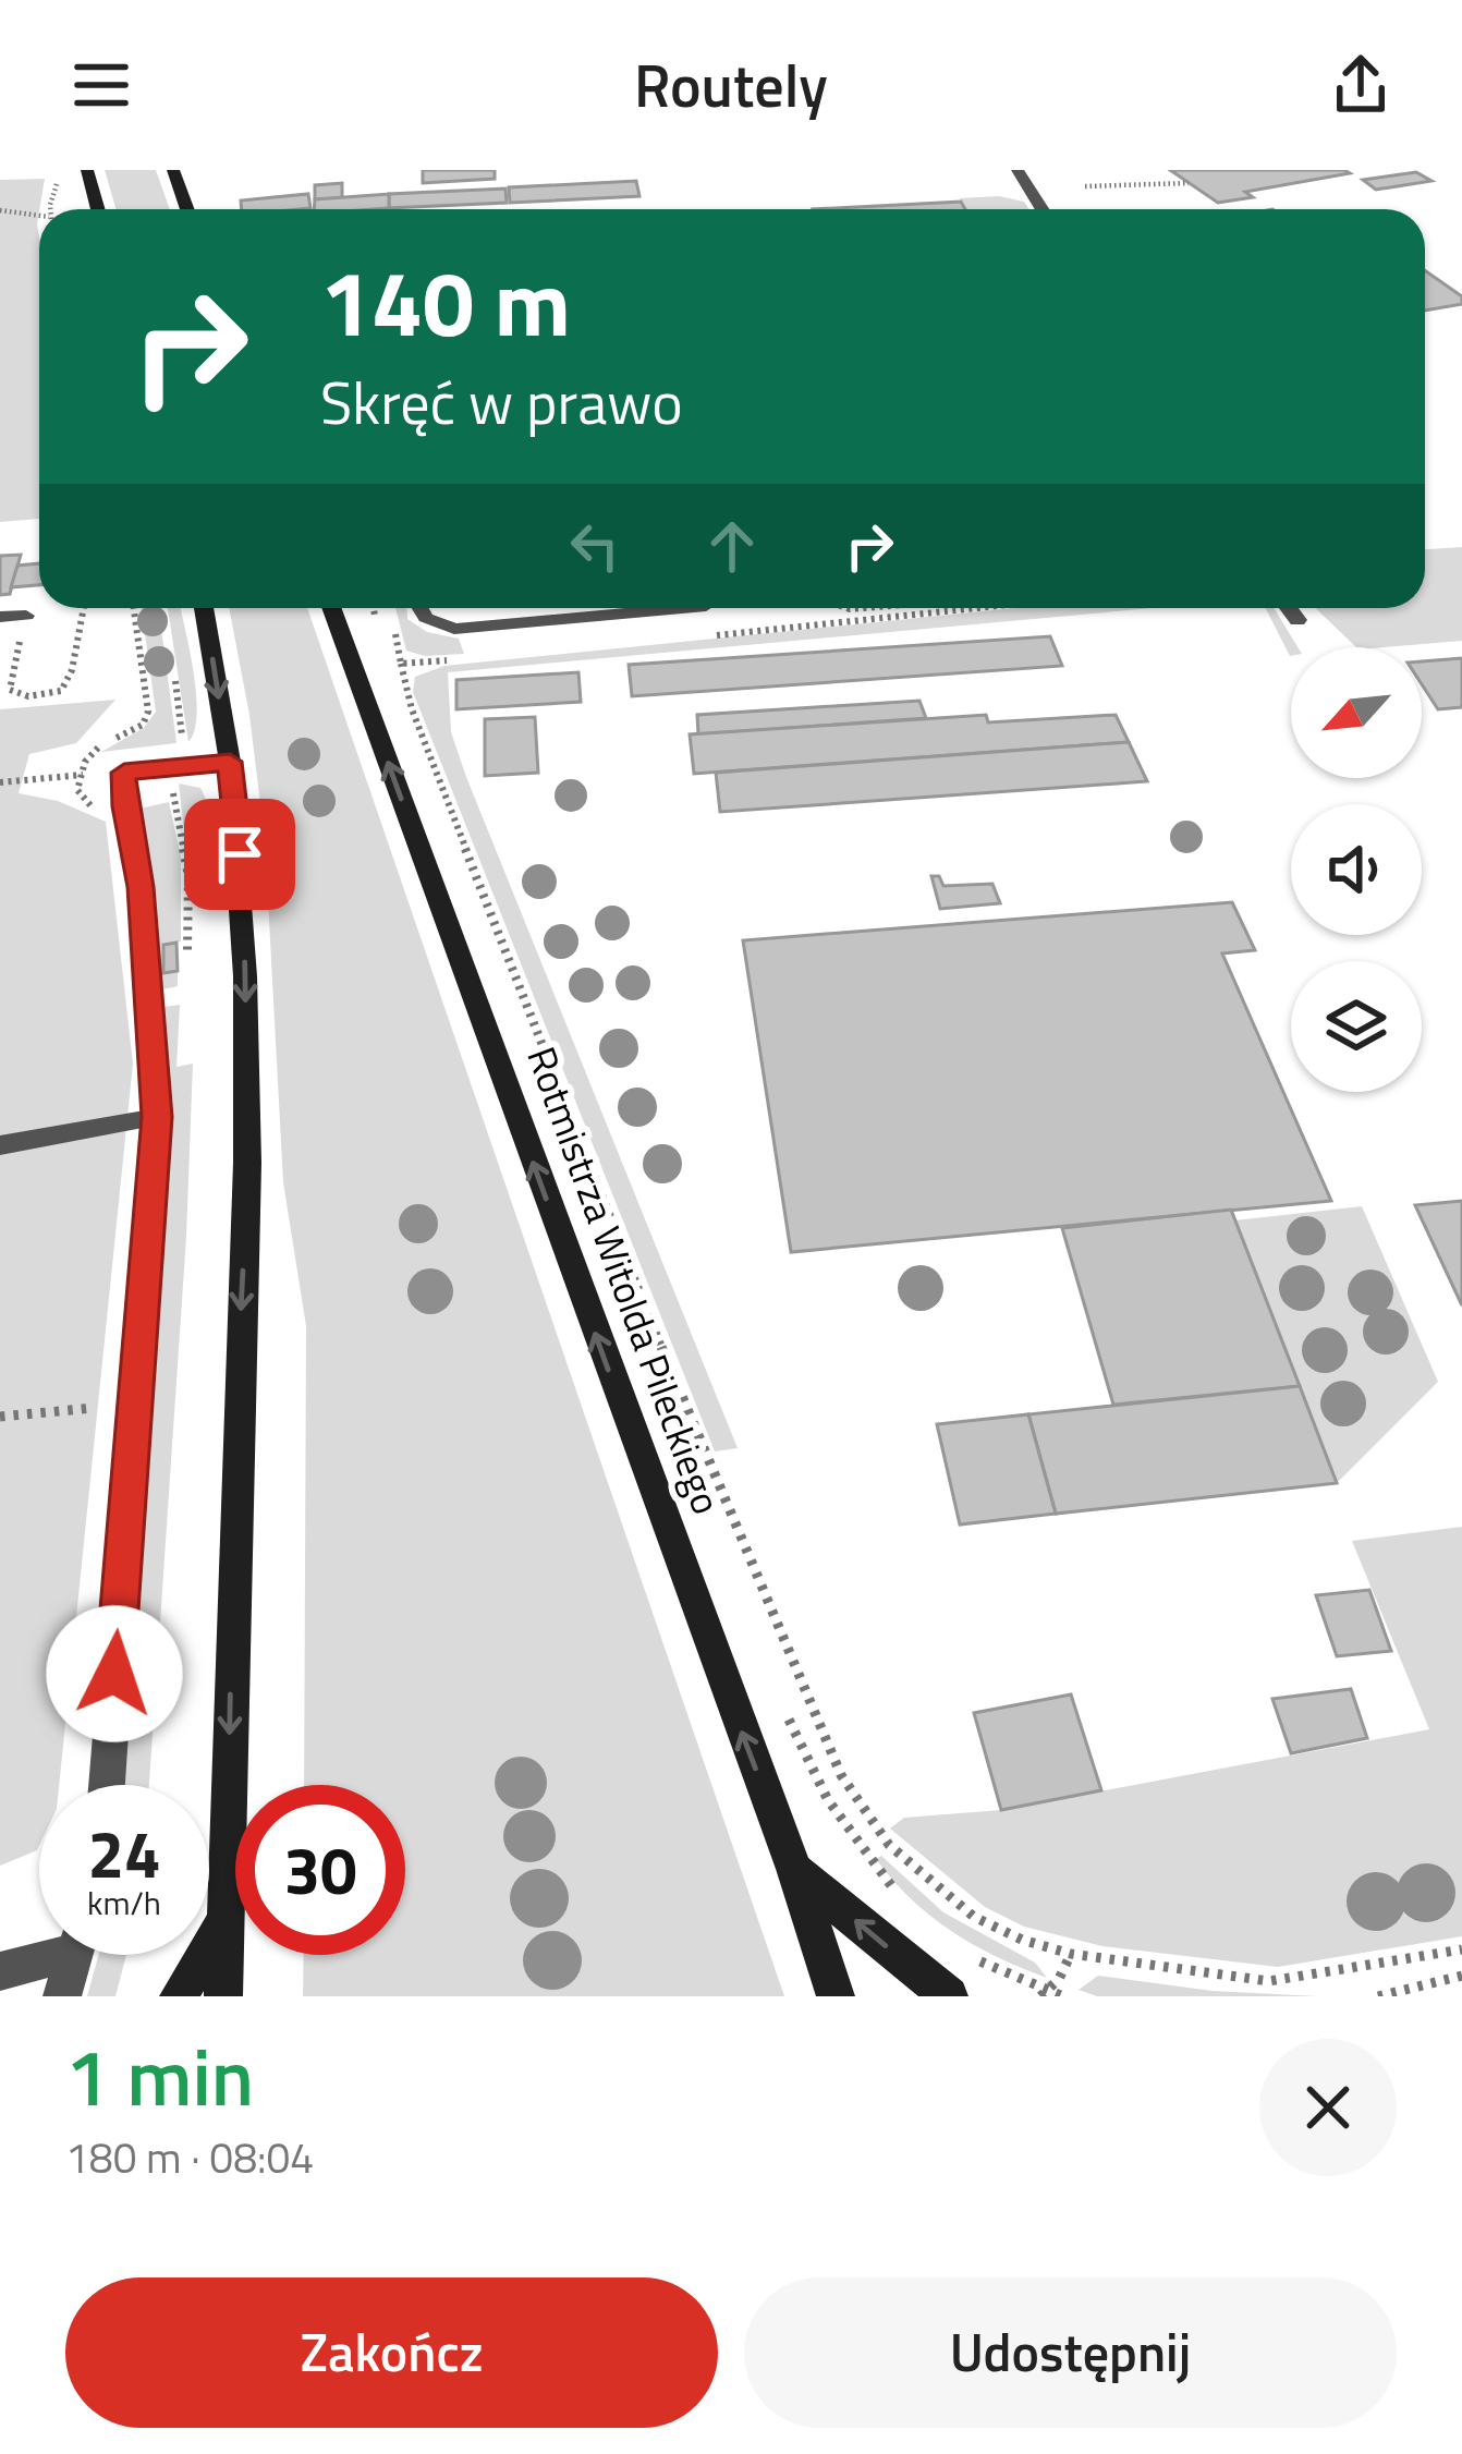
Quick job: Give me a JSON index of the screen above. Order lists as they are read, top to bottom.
{
  "streets": {
    "main road": ["Rotmistrza Witolda Pileckiego"]
  },
  "north": "bottom left",
  "page": {
    "header": "Routely",
    "turn": ["140 m", "Skręć w prawo"],
    "speed": "24 km/h",
    "limit": "30",
    "heading": ["1 min", "180 m · 08:04"],
    "buttons": ["Zakończ", "Udostępnij"]
  }
}
